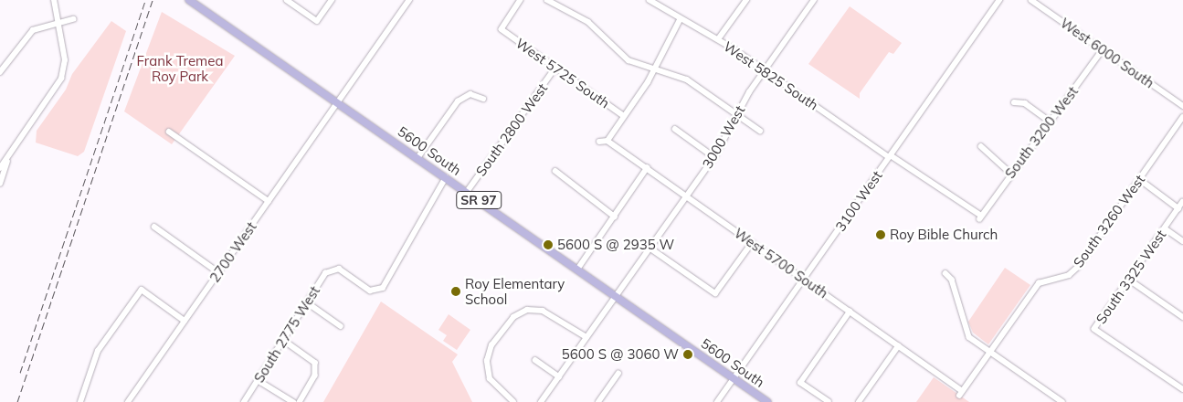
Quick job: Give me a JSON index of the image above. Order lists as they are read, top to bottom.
{
  "streets": {
    "main road": ["5600 South", "SR 97"],
    "street": [
      "West 6000 South",
      "West 5725 South",
      "West 5825 South",
      "South 2800 West",
      "South 3200 West",
      "3000 West",
      "3100 West",
      "South 3260 West",
      "2700 West",
      "West 5700 South",
      "South 3325 West",
      "South 2775 West"
    ]
  },
  "crossings": [
    ["West 6000 South", "South 3200 West"],
    ["West 5725 South", "South 2800 West"],
    ["West 5825 South", "South 3200 West"],
    ["West 5825 South", "3000 West"],
    ["West 5825 South", "3100 West"],
    ["South 2800 West", "5600 South"],
    ["3000 West", "5600 South"],
    ["3000 West", "West 5700 South"],
    ["5600 South", "3100 West"],
    ["5600 South", "2700 West"],
    ["5600 South", "South 2775 West"],
    ["3100 West", "West 5700 South"],
    ["South 3260 West", "West 5700 South"]
  ],
  "parks": ["Frank Tremea Roy Park"],
  "places": [
    "Roy Bible Church",
    "5600 S @ 2935 W",
    "Roy Elementary School",
    "5600 S @ 3060 W"
  ]
}
